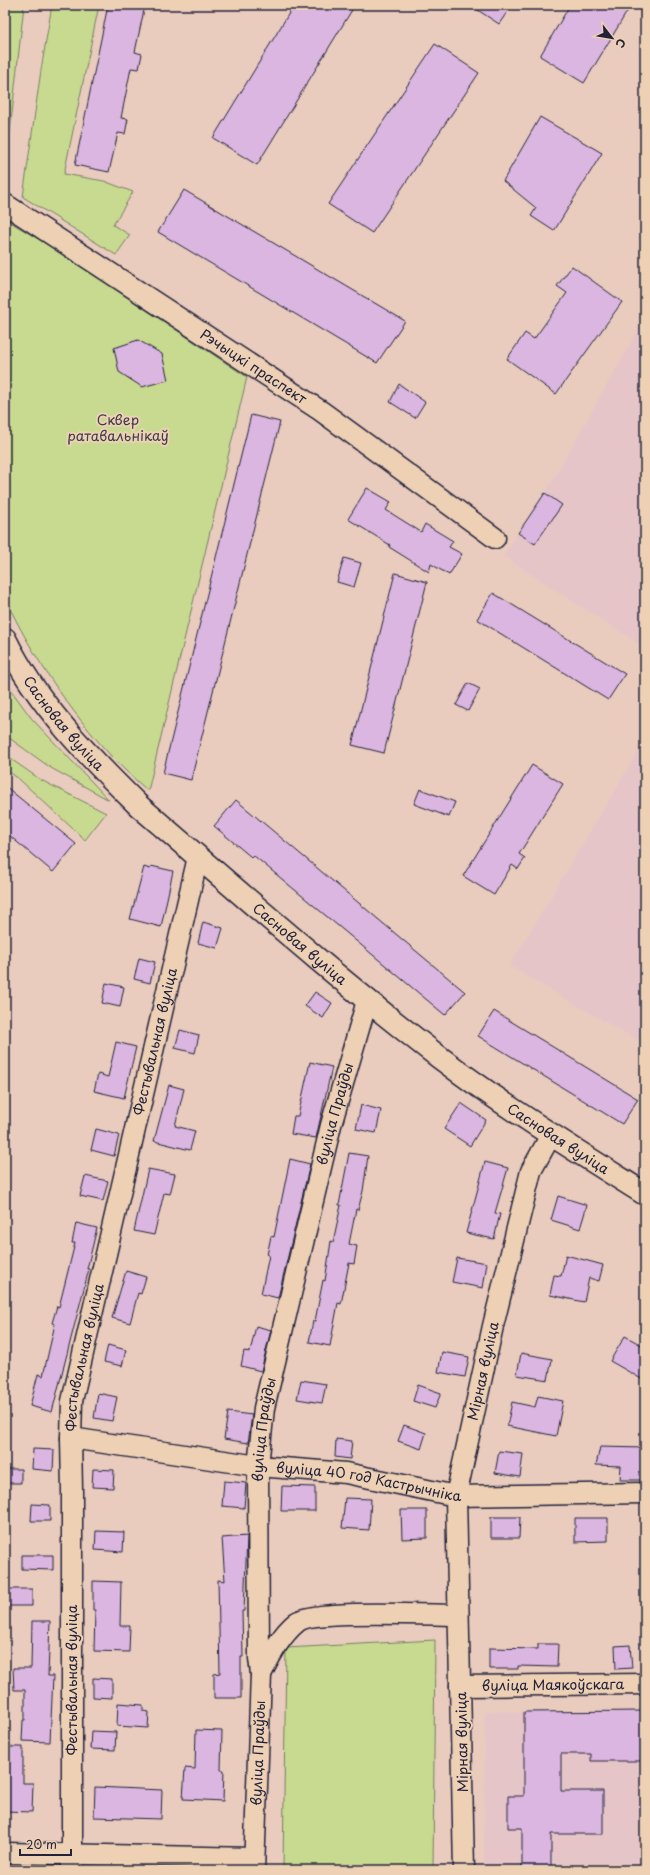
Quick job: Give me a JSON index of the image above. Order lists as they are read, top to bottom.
{
  "streets": {
    "main road": ["Сасновая вуліца"],
    "street": [
      "Рэчыцкі праспект",
      "Фестывальная вуліца",
      "вуліца Праўды",
      "Мірная вуліца",
      "вуліца 40 год Кастрычніка",
      "вуліца Маякоўскага"
    ]
  },
  "crossings": [
    ["Сасновая вуліца", "Фестывальная вуліца"],
    ["Сасновая вуліца", "вуліца Праўды"],
    ["Сасновая вуліца", "Мірная вуліца"],
    ["Фестывальная вуліца", "вуліца 40 год Кастрычніка"],
    ["вуліца Праўды", "вуліца 40 год Кастрычніка"],
    ["Мірная вуліца", "вуліца 40 год Кастрычніка"],
    ["Мірная вуліца", "вуліца Маякоўскага"]
  ],
  "parks": ["Сквер ратавальнікаў"],
  "scale_bar": "20 m",
  "north": "bottom right"
}
